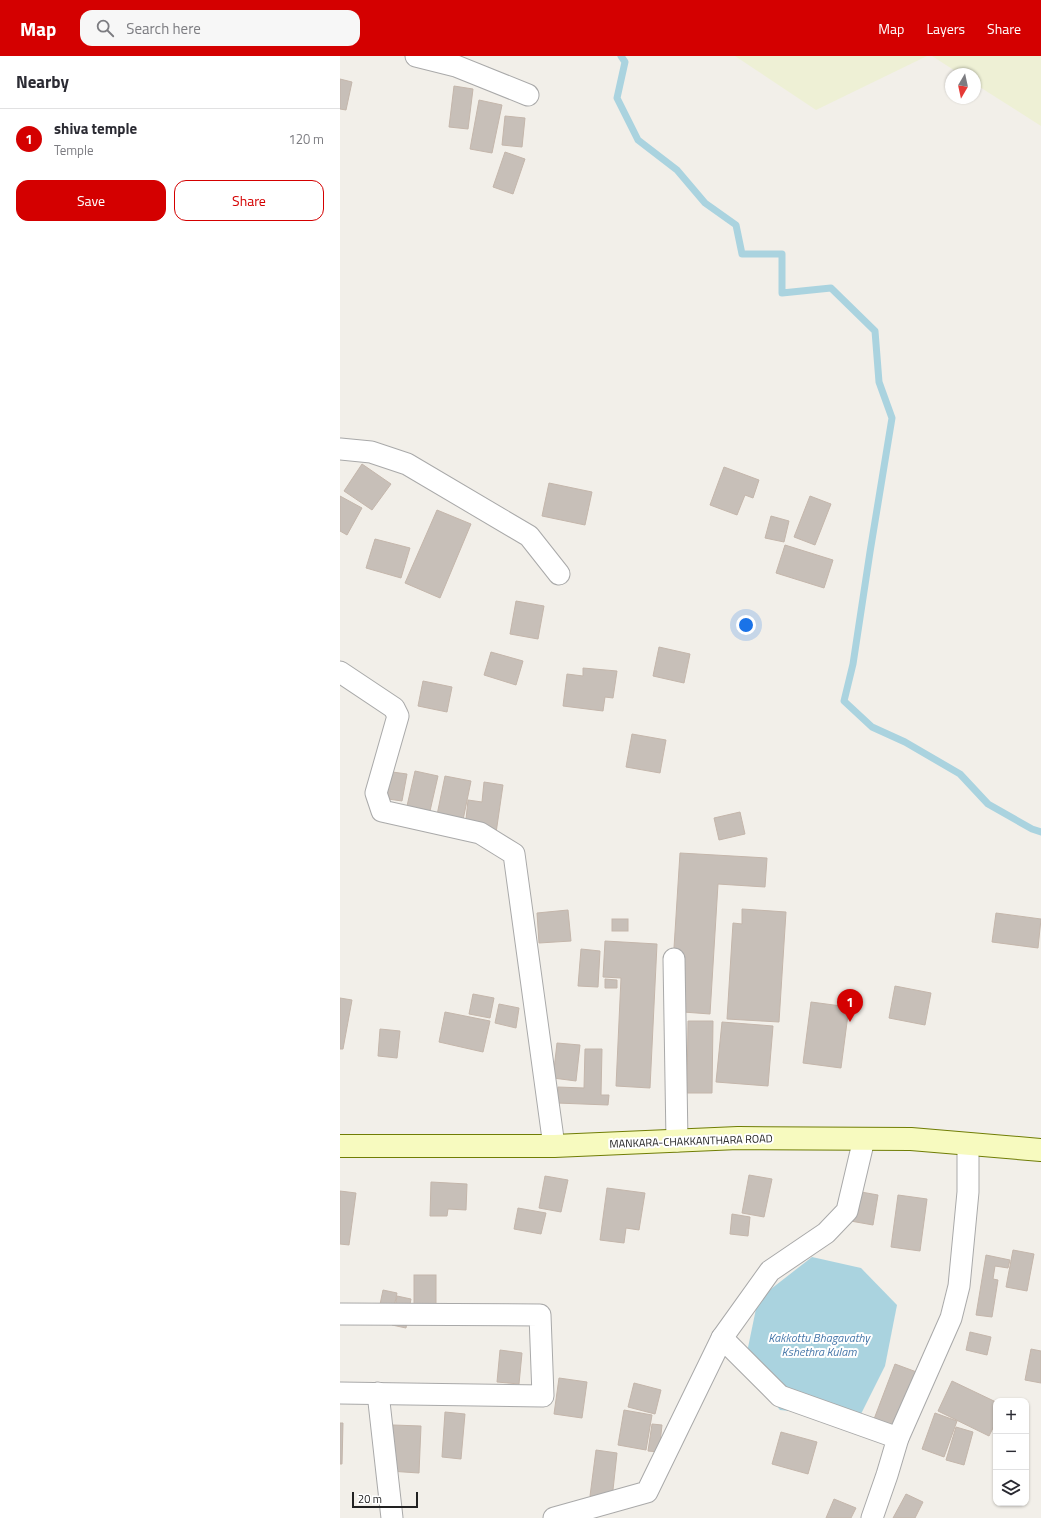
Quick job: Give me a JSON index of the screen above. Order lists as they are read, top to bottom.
{
  "streets": {
    "main road": ["MANKARA-CHAKKANTHARA ROAD"]
  },
  "water": ["Kakkottu Bhagavathy Kshethra Kulam"],
  "scale_bar": "20 m",
  "north": "bottom",
  "page": {
    "header": "Map",
    "search": "Search here",
    "nav": ["Map", "Layers", "Share"],
    "heading": "Nearby",
    "list": [
      {
        "mark": "1",
        "name": "shiva temple",
        "note": "Temple",
        "value": "120 m"
      }
    ],
    "buttons": ["Save", "Share"],
    "pins": "1",
    "map_buttons": ["+", "−"],
    "scale": "20 m"
  }
}
